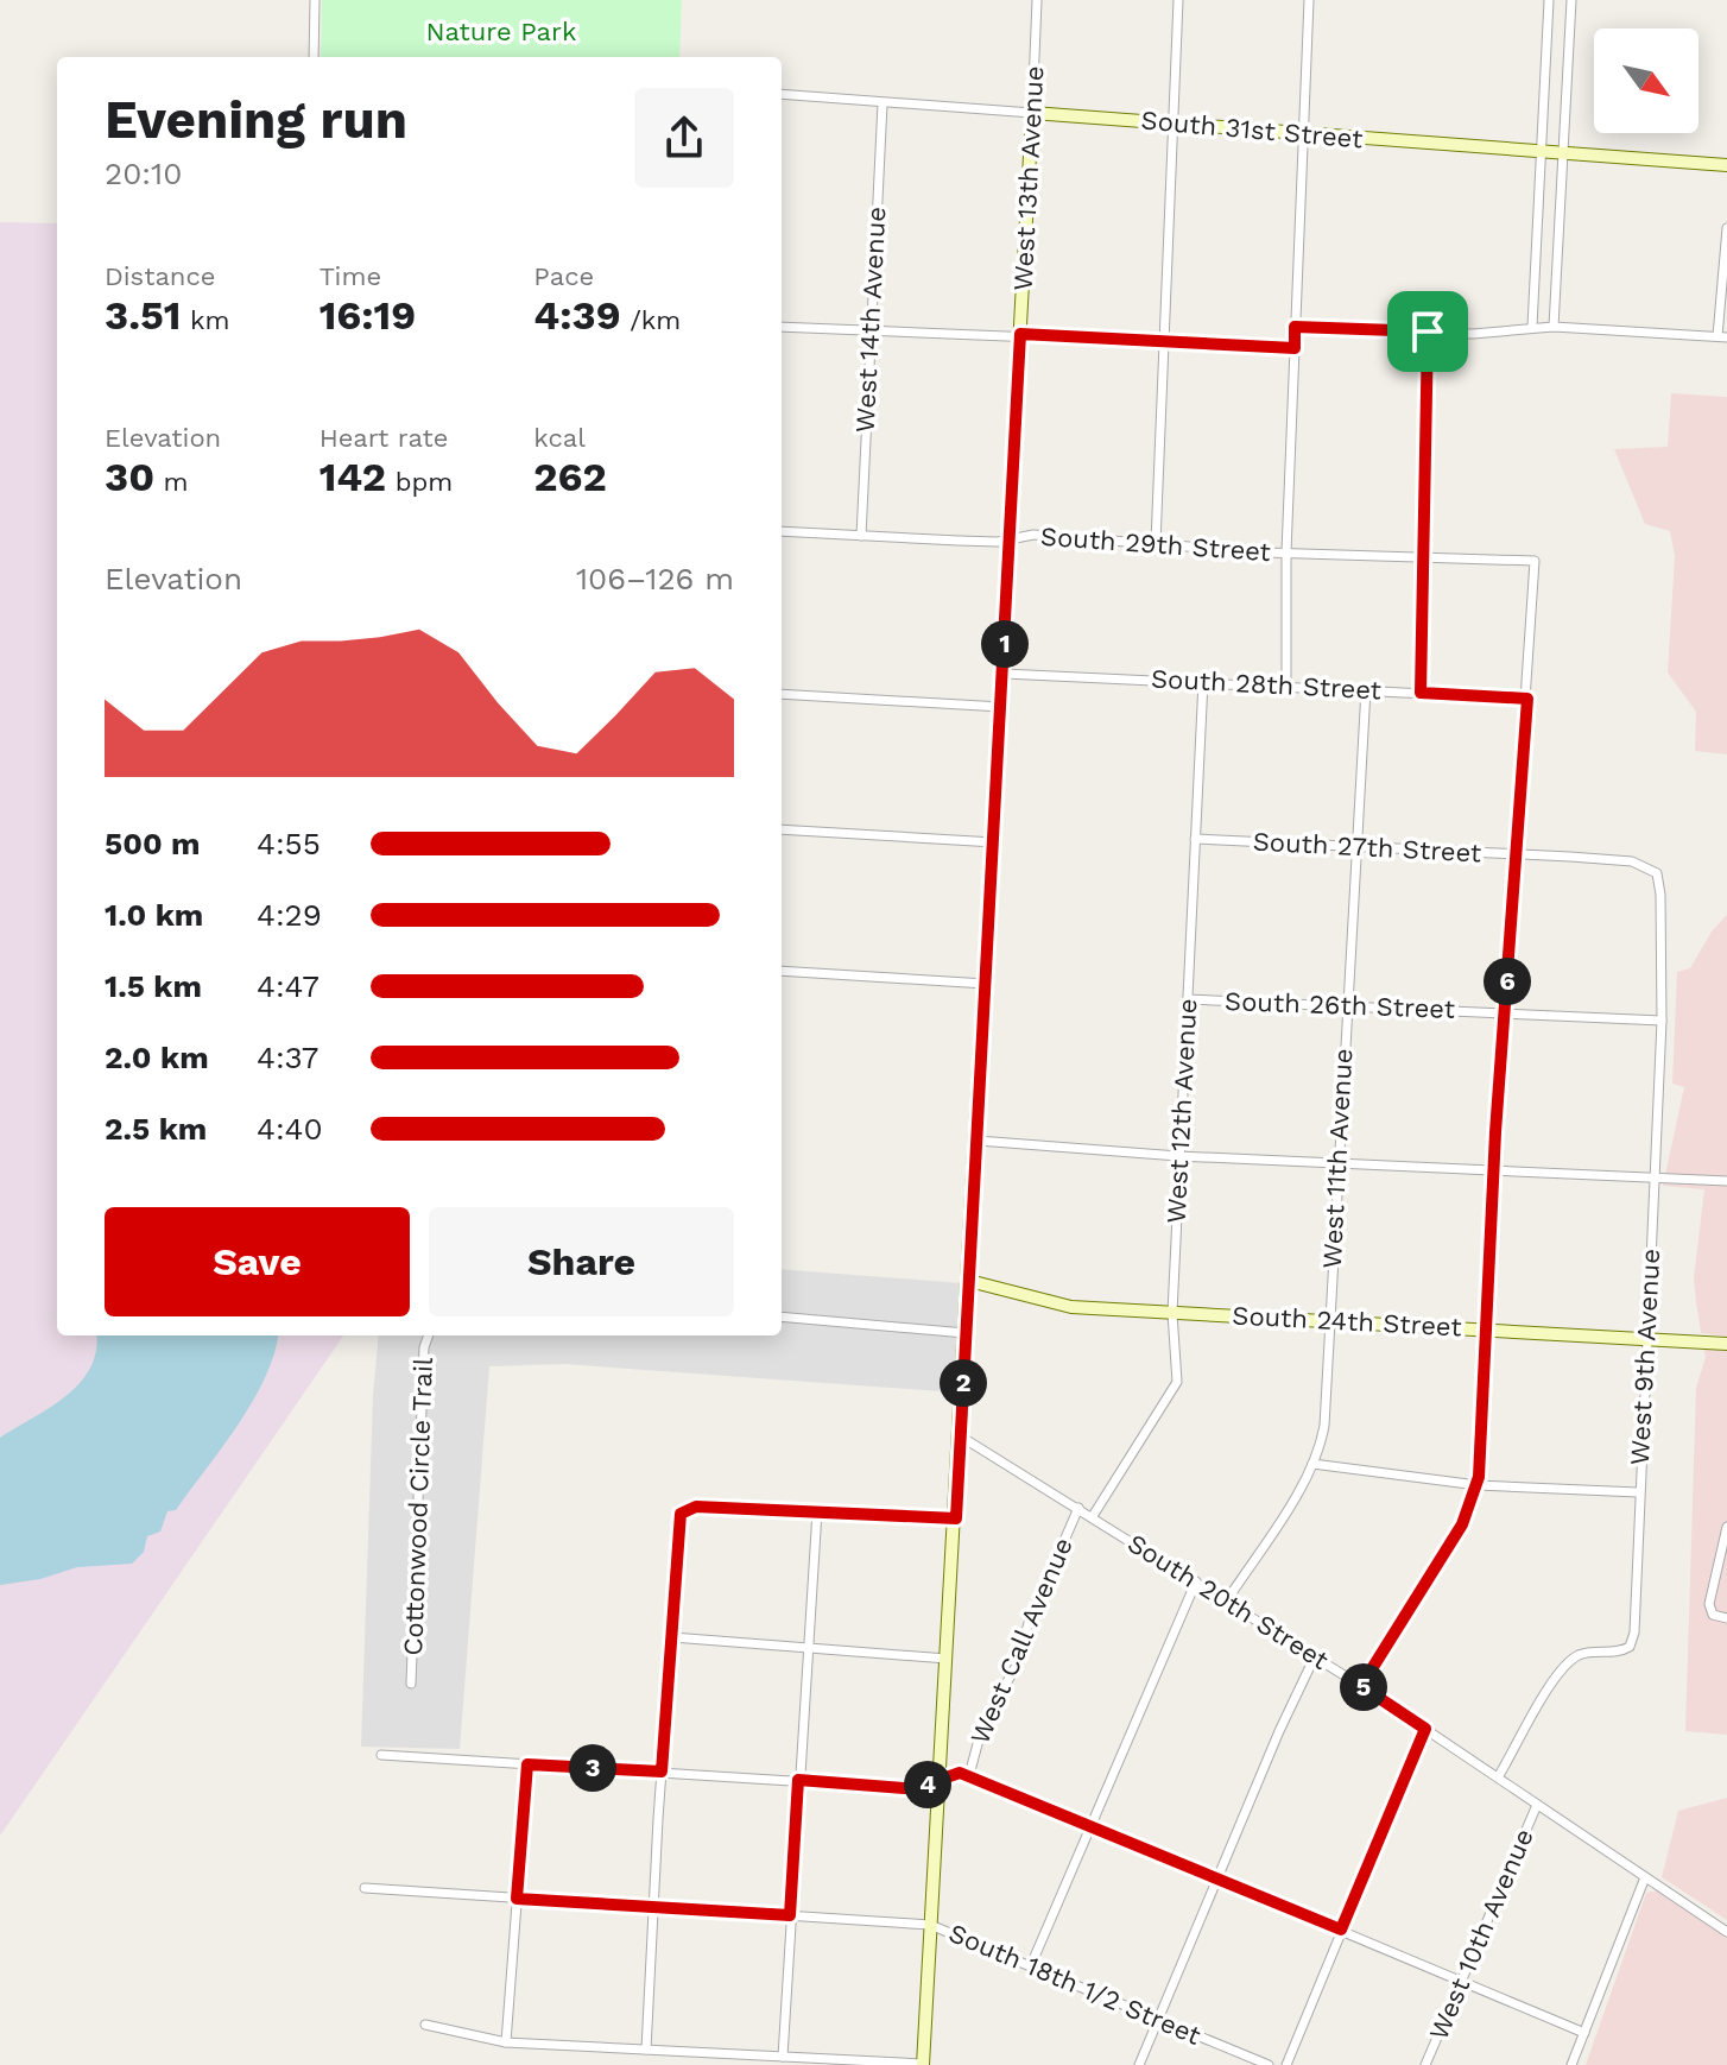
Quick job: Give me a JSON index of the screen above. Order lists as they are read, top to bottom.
{
  "streets": {
    "street": [
      "South 31st Street",
      "West 13th Avenue",
      "West 14th Avenue",
      "South 29th Street",
      "South 28th Street",
      "South 27th Street",
      "South 26th Street",
      "West 12th Avenue",
      "West 11th Avenue",
      "South 24th Street",
      "West 9th Avenue",
      "Cottonwood Circle Trail",
      "South 20th Street",
      "West Call Avenue",
      "West 10th Avenue",
      "South 18th 1/2 Street"
    ]
  },
  "crossings": [
    ["South 31st Street", "West 13th Avenue"],
    ["South 31st Street", "West 14th Avenue"],
    ["West 13th Avenue", "South 29th Street"],
    ["West 13th Avenue", "South 28th Street"],
    ["West 13th Avenue", "South 24th Street"],
    ["West 13th Avenue", "South 20th Street"],
    ["West 13th Avenue", "South 18th 1/2 Street"],
    ["West 14th Avenue", "South 29th Street"],
    ["South 29th Street", "South 28th Street"],
    ["South 28th Street", "West 12th Avenue"],
    ["South 28th Street", "West 11th Avenue"],
    ["South 27th Street", "West 12th Avenue"],
    ["South 27th Street", "West 11th Avenue"],
    ["South 27th Street", "West 9th Avenue"],
    ["South 26th Street", "West 12th Avenue"],
    ["South 26th Street", "West 11th Avenue"],
    ["South 26th Street", "West 9th Avenue"],
    ["West 12th Avenue", "South 24th Street"],
    ["West 12th Avenue", "South 20th Street"],
    ["West 11th Avenue", "South 24th Street"],
    ["West 11th Avenue", "South 20th Street"],
    ["South 24th Street", "West 9th Avenue"],
    ["West 9th Avenue", "South 20th Street"],
    ["South 20th Street", "West Call Avenue"],
    ["South 20th Street", "West 10th Avenue"]
  ],
  "parks": ["Nature Park"],
  "north": "bottom right",
  "page": {
    "heading": ["Evening run", "20:10"],
    "stats": [
      ["Distance", "3.51 km"],
      ["Time", "16:19"],
      ["Pace", "4:39 /km"],
      ["Elevation", "30 m"],
      ["Heart rate", "142 bpm"],
      ["kcal", "262"]
    ],
    "chart": ["Elevation", "106–126 m"],
    "pins": [
      "1",
      "6",
      "2",
      "5",
      "3",
      "4"
    ],
    "list": [
      {
        "name": "500 m",
        "note": "4:55"
      },
      {
        "name": "1.0 km",
        "note": "4:29"
      },
      {
        "name": "1.5 km",
        "note": "4:47"
      },
      {
        "name": "2.0 km",
        "note": "4:37"
      },
      {
        "name": "2.5 km",
        "note": "4:40"
      }
    ],
    "buttons": ["Save", "Share"]
  }
}
